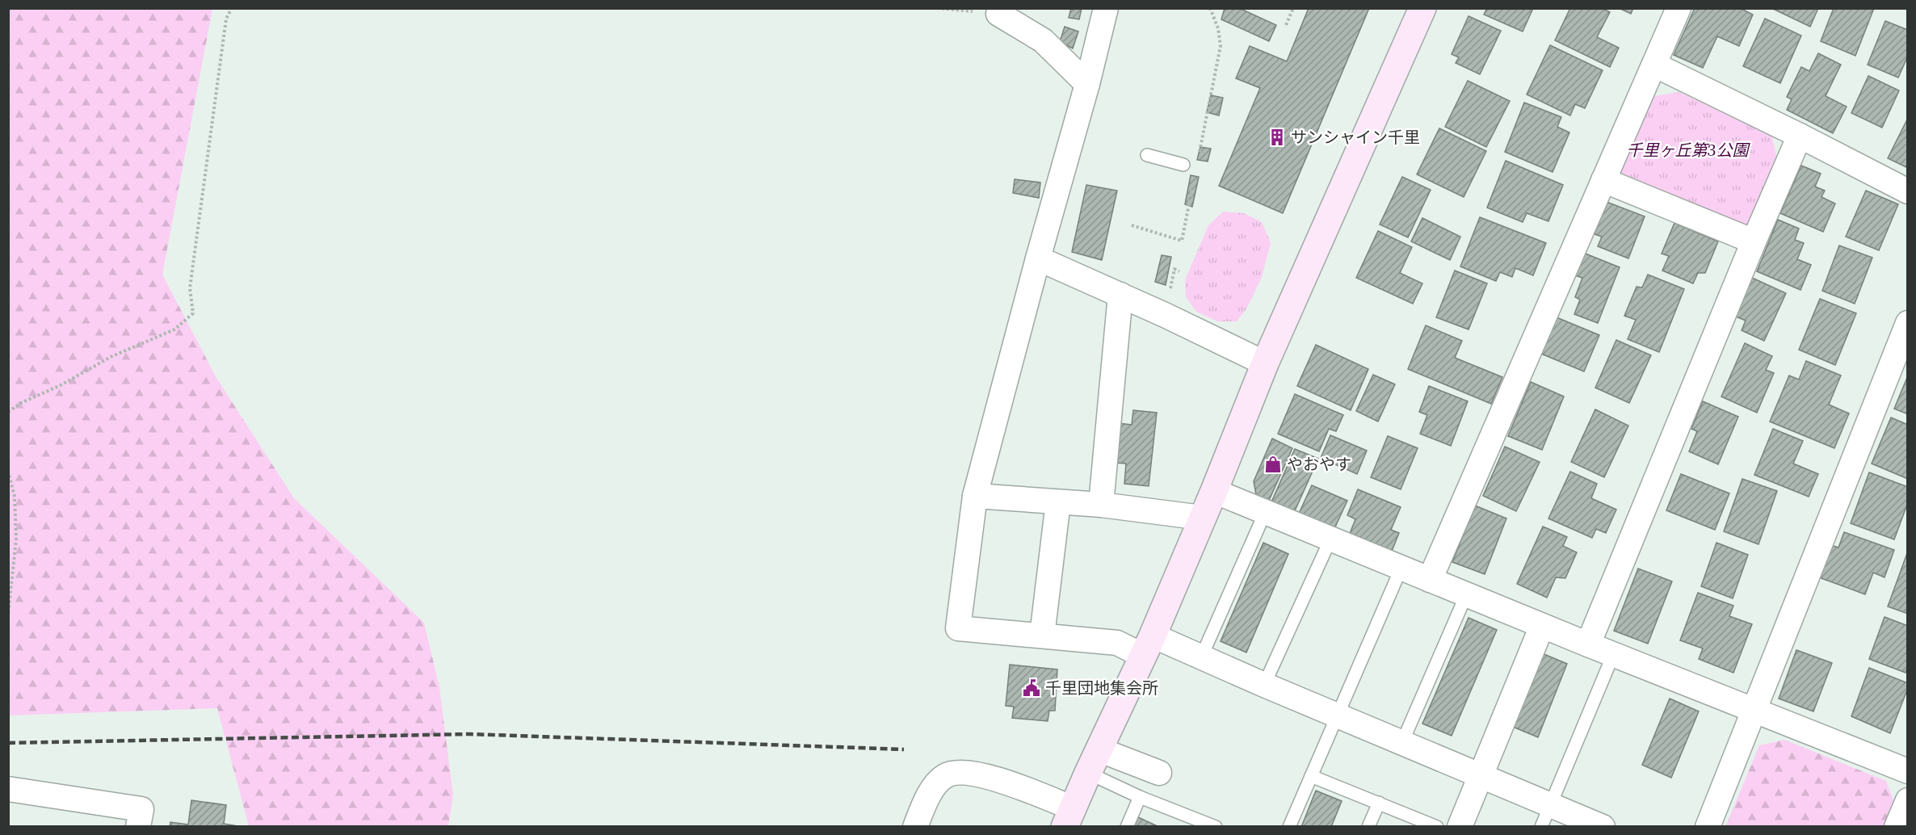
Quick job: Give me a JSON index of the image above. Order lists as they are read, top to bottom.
{
  "parks": ["千里ヶ丘第3公園"],
  "places": {
    "building": ["サンシャイン千里"],
    "shop": ["やおやす"],
    "public building": ["千里団地集会所"]
  }
}
